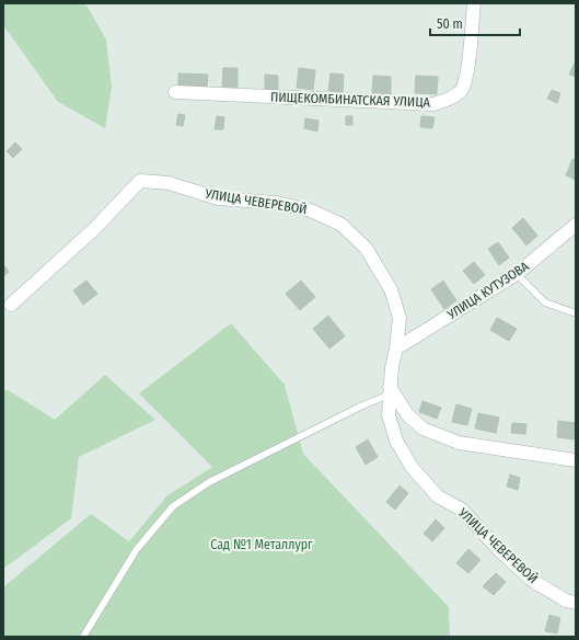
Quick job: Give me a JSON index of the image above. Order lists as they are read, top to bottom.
{
  "streets": {
    "street": ["ПИЩЕКОМБИНАТСКАЯ УЛИЦА", "УЛИЦА ЧЕВЕРЕВОЙ", "УЛИЦА КУТУЗОВА"]
  },
  "crossings": [
    ["УЛИЦА ЧЕВЕРЕВОЙ", "УЛИЦА КУТУЗОВА"]
  ],
  "parks": ["Сад №1 Металлург"],
  "scale_bar": "50 m"
}
